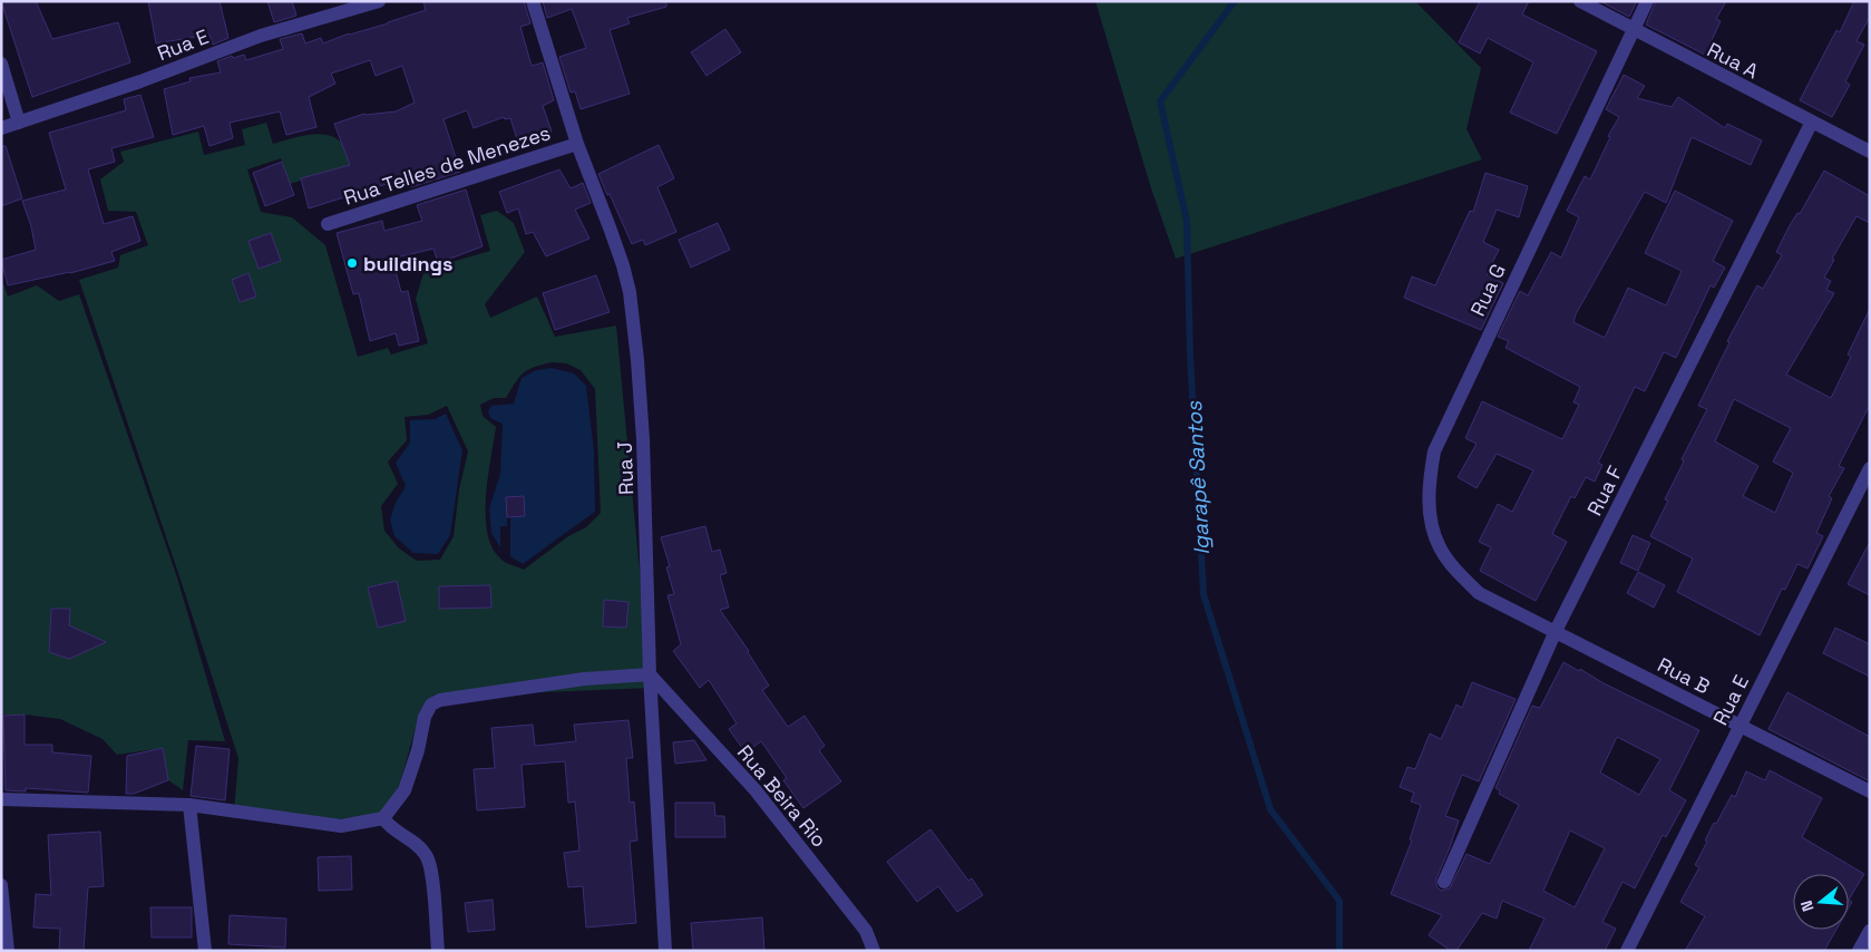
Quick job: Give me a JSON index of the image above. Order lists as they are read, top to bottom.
{
  "streets": {
    "street": [
      "Rua E",
      "Rua A",
      "Rua Telles de Menezes",
      "Rua G",
      "Rua J",
      "Rua F",
      "Rua B",
      "Rua Beira Rio"
    ]
  },
  "crossings": [
    ["Rua E", "Rua B"],
    ["Rua A", "Rua G"],
    ["Rua A", "Rua F"],
    ["Rua Telles de Menezes", "Rua J"],
    ["Rua G", "Rua B"],
    ["Rua J", "Rua Beira Rio"],
    ["Rua F", "Rua B"]
  ],
  "water": ["Igarapê Santos"],
  "places": ["buildings"],
  "north": "left"
}
